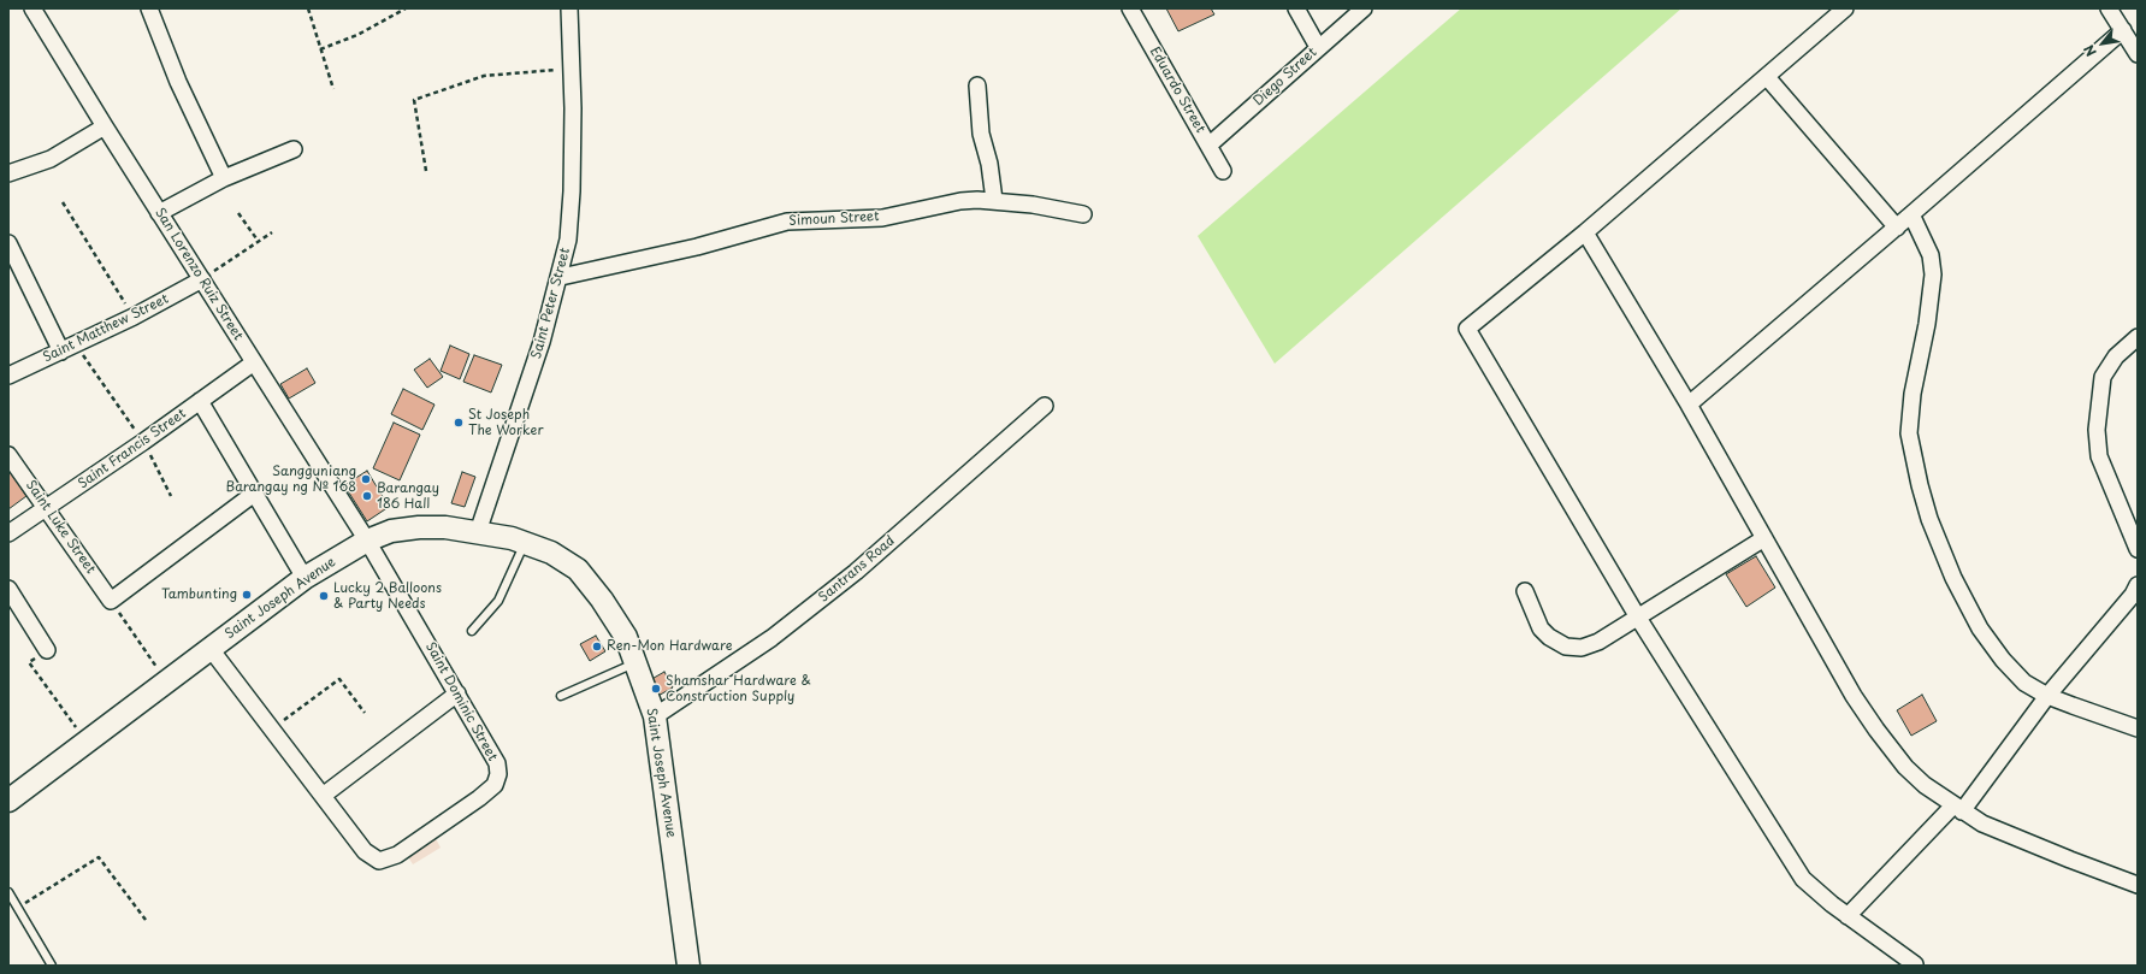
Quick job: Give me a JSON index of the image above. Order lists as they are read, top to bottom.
{
  "streets": {
    "main road": ["Saint Joseph Avenue"],
    "street": [
      "Diego Street",
      "Eduardo Street",
      "Simoun Street",
      "San Lorenzo Ruiz Street",
      "Saint Peter Street",
      "Saint Matthew Street",
      "Saint Francis Street",
      "Saint Luke Street",
      "Santrans Road",
      "Saint Dominic Street"
    ]
  },
  "crossings": [
    ["Diego Street", "Eduardo Street"],
    ["Simoun Street", "Saint Peter Street"],
    ["San Lorenzo Ruiz Street", "Saint Matthew Street"],
    ["San Lorenzo Ruiz Street", "Saint Francis Street"],
    ["San Lorenzo Ruiz Street", "Saint Joseph Avenue"],
    ["San Lorenzo Ruiz Street", "Saint Dominic Street"],
    ["Saint Peter Street", "Saint Joseph Avenue"],
    ["Saint Francis Street", "Saint Luke Street"],
    ["Santrans Road", "Saint Joseph Avenue"],
    ["Saint Joseph Avenue", "Saint Dominic Street"]
  ],
  "places": [
    "St Joseph The Worker",
    "Sangguniang Barangay ng № 168",
    "Barangay 186 Hall",
    "Tambunting",
    "Lucky 2 Balloons & Party Needs",
    "Ren-Mon Hardware",
    "Shamshar Hardware & Construction Supply"
  ],
  "north": "bottom left"
}
